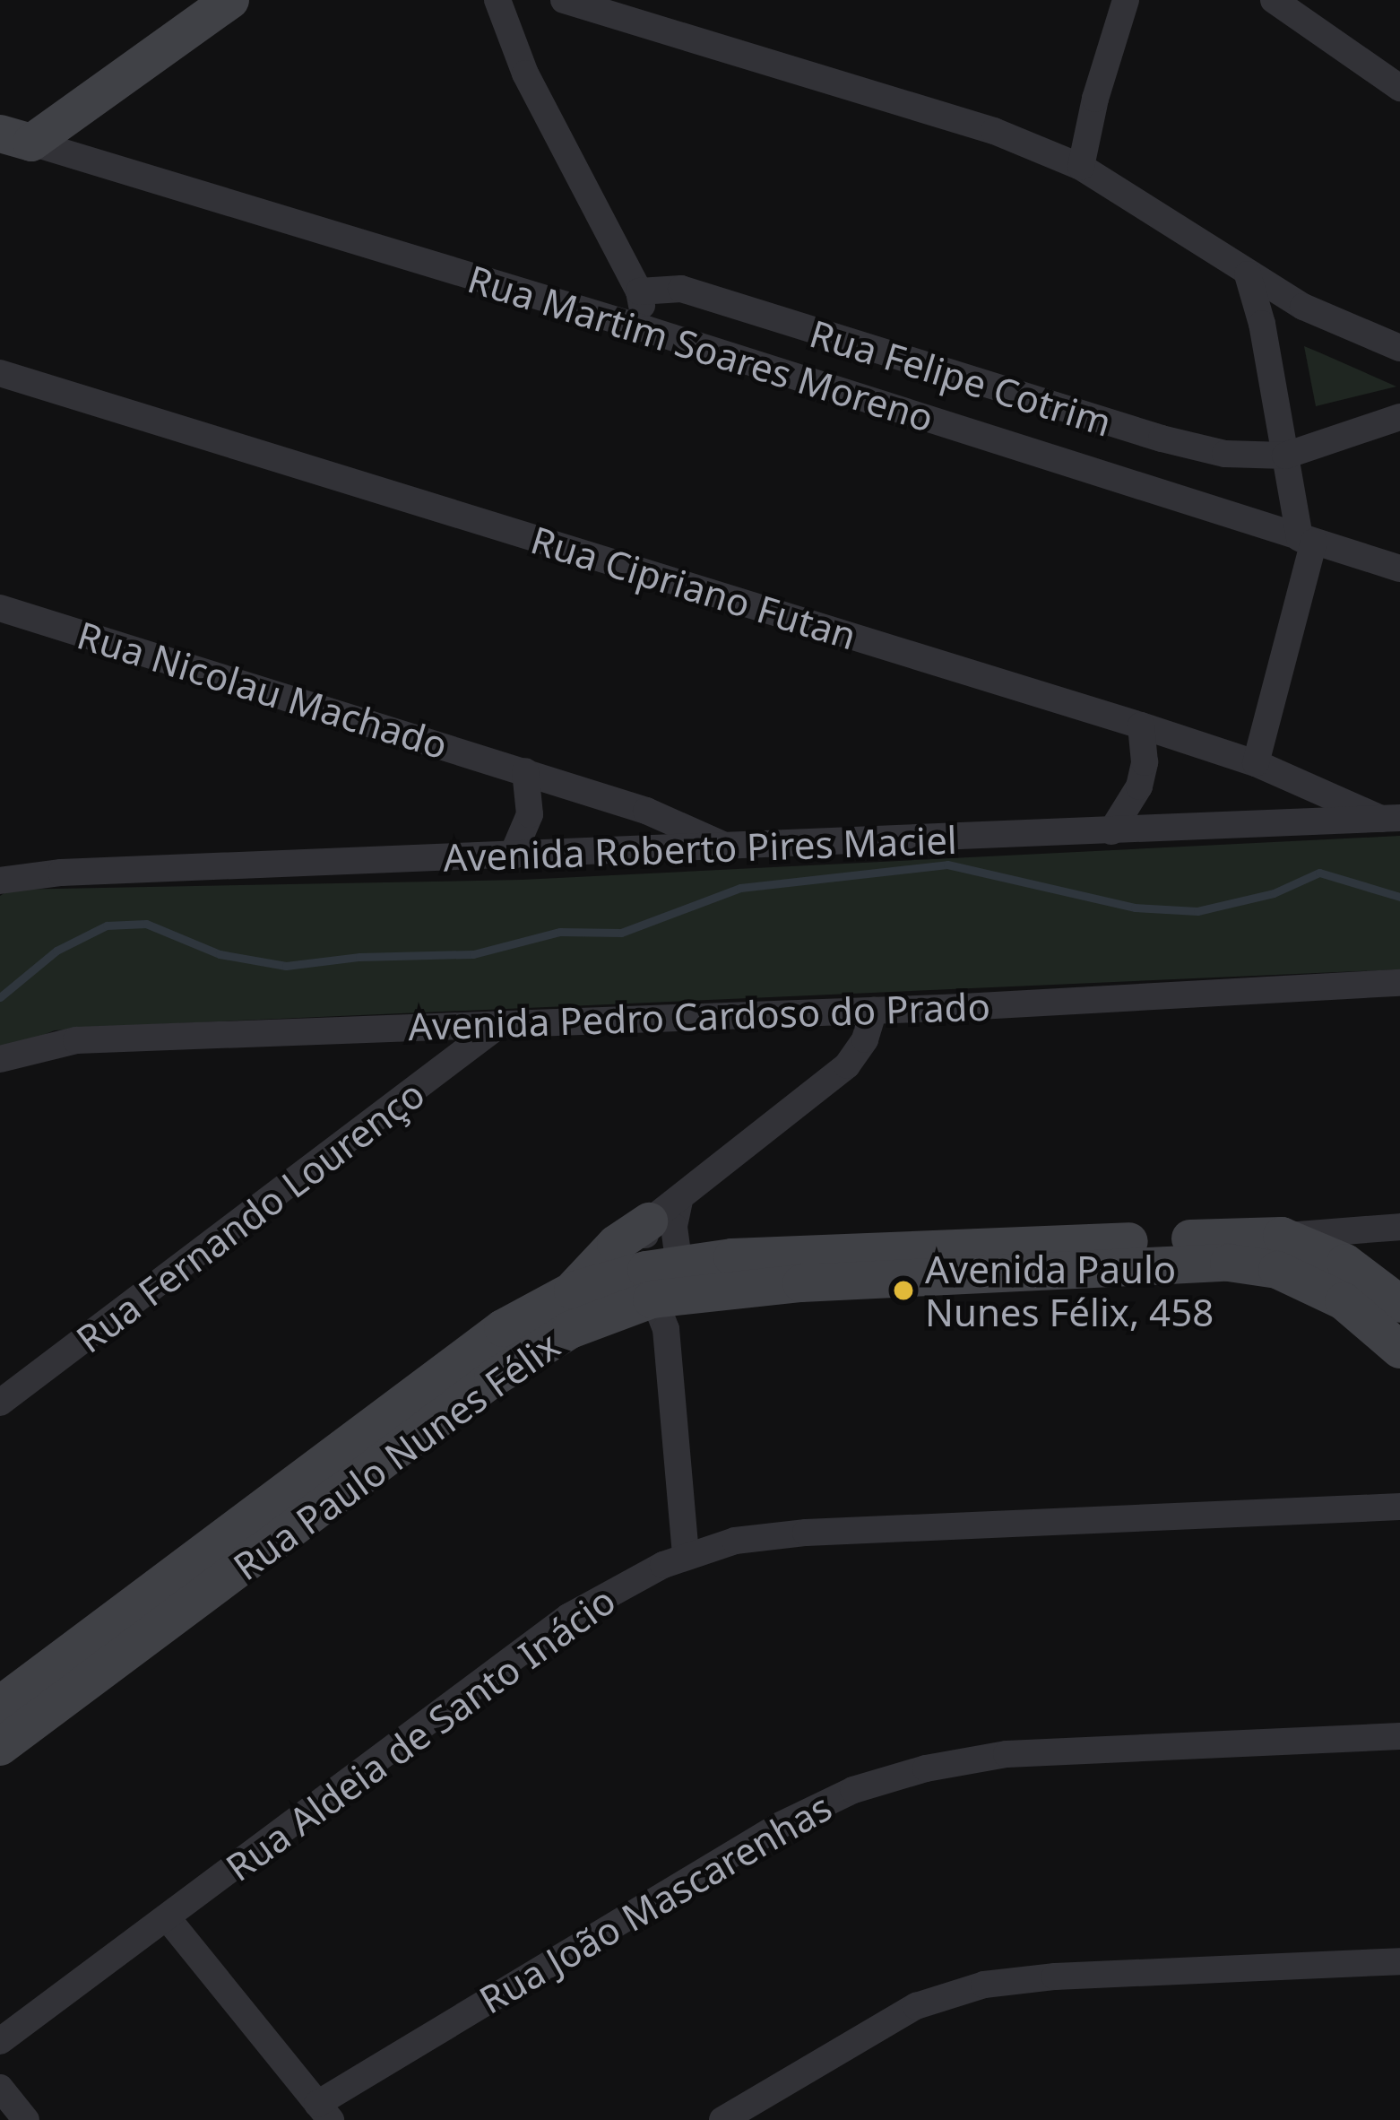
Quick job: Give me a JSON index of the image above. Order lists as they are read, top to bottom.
{
  "streets": {
    "main road": ["Rua Paulo Nunes Félix"],
    "street": [
      "Rua Martim Soares Moreno",
      "Rua Felipe Cotrim",
      "Rua Cipriano Futan",
      "Rua Nicolau Machado",
      "Avenida Roberto Pires Maciel",
      "Avenida Pedro Cardoso do Prado",
      "Rua Fernando Lourenço",
      "Rua Aldeia de Santo Inácio",
      "Rua João Mascarenhas"
    ]
  },
  "crossings": [
    ["Rua Cipriano Futan", "Avenida Roberto Pires Maciel"],
    ["Rua Nicolau Machado", "Avenida Roberto Pires Maciel"],
    ["Avenida Pedro Cardoso do Prado", "Rua Fernando Lourenço"]
  ],
  "places": ["Avenida Paulo Nunes Félix, 458"]
}
